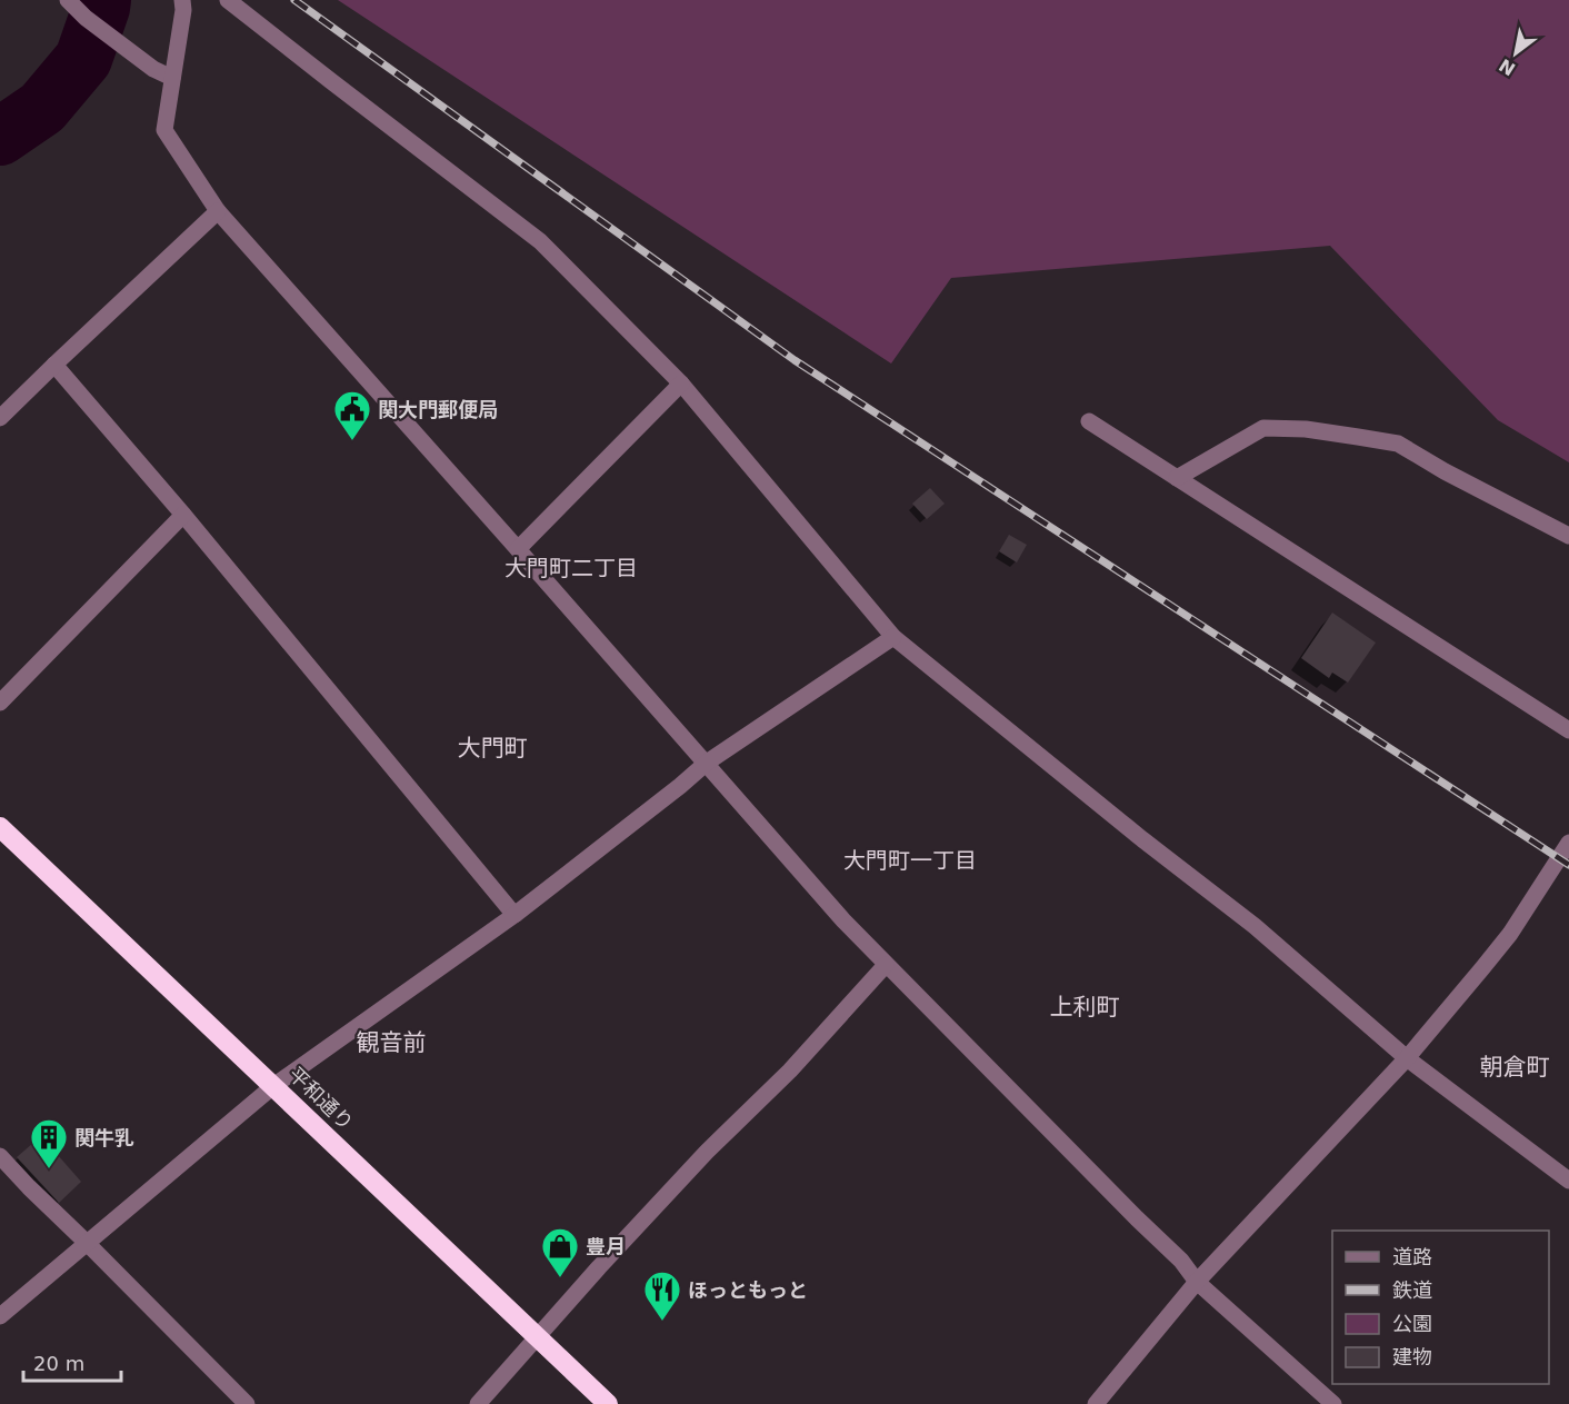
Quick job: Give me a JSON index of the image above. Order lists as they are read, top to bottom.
{
  "streets": {
    "highway": ["平和通り"]
  },
  "districts": [
    "大門町二丁目",
    "大門町",
    "大門町一丁目",
    "上利町",
    "観音前",
    "朝倉町"
  ],
  "places": {
    "public building": ["関大門郵便局"],
    "building": ["関牛乳"],
    "shop": ["豊月"],
    "restaurant": ["ほっともっと"]
  },
  "legend": [
    "道路",
    "鉄道",
    "公園",
    "建物"
  ],
  "scale_bar": "20 m",
  "north": "bottom left"
}
